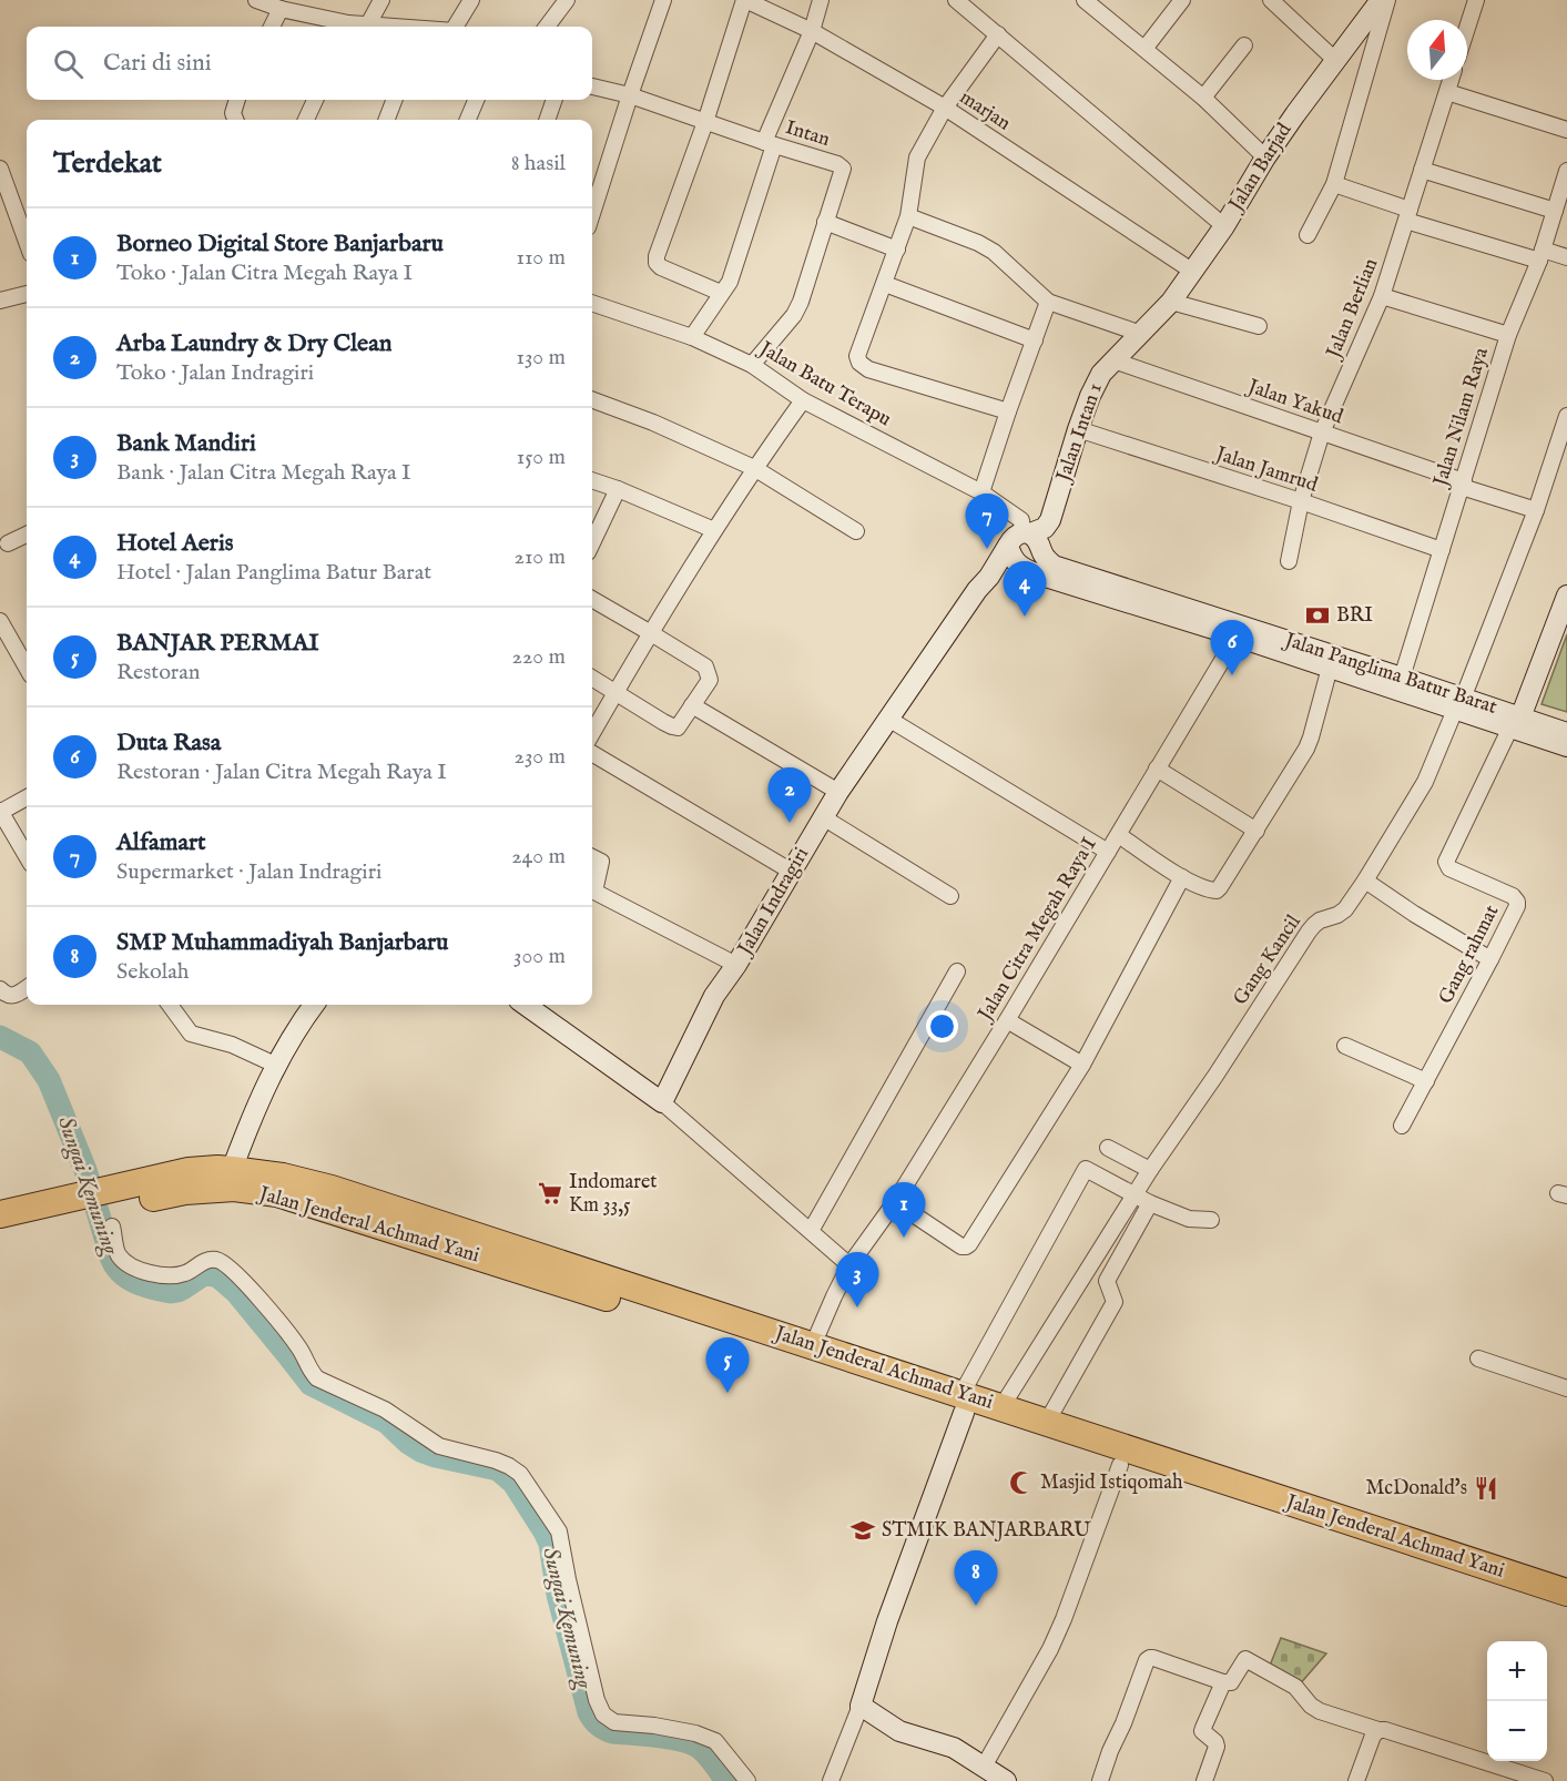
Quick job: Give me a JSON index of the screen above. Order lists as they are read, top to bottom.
{
  "streets": {
    "highway": ["Jalan Jenderal Achmad Yani"],
    "main road": [
      "Jalan Barjad",
      "Jalan Intan 1",
      "Jalan Panglima Batur Barat",
      "Jalan Indragiri"
    ],
    "street": [
      "marjan",
      "Intan",
      "Jalan Berlian",
      "Jalan Batu Terapu",
      "Jalan Yakud",
      "Jalan Nilam Raya",
      "Jalan Jamrud",
      "Jalan Citra Megah Raya I",
      "Gang rahmat",
      "Gang Kancil"
    ]
  },
  "crossings": [
    ["marjan", "Jalan Barjad"],
    ["Intan", "Jalan Batu Terapu"],
    ["Jalan Barjad", "Jalan Intan 1"],
    ["Jalan Berlian", "Jalan Yakud"],
    ["Jalan Berlian", "Jalan Jamrud"],
    ["Jalan Batu Terapu", "Jalan Intan 1"],
    ["Jalan Batu Terapu", "Jalan Panglima Batur Barat"],
    ["Jalan Batu Terapu", "Jalan Indragiri"],
    ["Jalan Yakud", "Jalan Nilam Raya"],
    ["Jalan Yakud", "Jalan Intan 1"],
    ["Jalan Yakud", "Gang Kancil"],
    ["Jalan Nilam Raya", "Jalan Jamrud"],
    ["Jalan Nilam Raya", "Jalan Panglima Batur Barat"],
    ["Jalan Intan 1", "Jalan Jamrud"],
    ["Jalan Intan 1", "Jalan Panglima Batur Barat"],
    ["Jalan Intan 1", "Jalan Indragiri"],
    ["Jalan Panglima Batur Barat", "Jalan Indragiri"],
    ["Jalan Panglima Batur Barat", "Jalan Citra Megah Raya I"],
    ["Jalan Panglima Batur Barat", "Gang rahmat"],
    ["Jalan Panglima Batur Barat", "Gang Kancil"],
    ["Jalan Citra Megah Raya I", "Jalan Jenderal Achmad Yani"],
    ["Gang Kancil", "Jalan Jenderal Achmad Yani"]
  ],
  "water": ["Sungai Kemuning"],
  "places": {
    "bank": ["BRI"],
    "supermarket": ["Indomaret Km 33,5"],
    "mosque": ["Masjid Istiqomah"],
    "restaurant": ["McDonald's"],
    "school or university": ["STMIK BANJARBARU"]
  },
  "north": "top",
  "page": {
    "search": "Cari di sini",
    "heading": ["Terdekat", "8 hasil"],
    "list": [
      {
        "mark": "1",
        "name": "Borneo Digital Store Banjarbaru",
        "note": "Toko · Jalan Citra Megah Raya I",
        "value": "110 m"
      },
      {
        "mark": "2",
        "name": "Arba Laundry & Dry Clean",
        "note": "Toko · Jalan Indragiri",
        "value": "130 m"
      },
      {
        "mark": "3",
        "name": "Bank Mandiri",
        "note": "Bank · Jalan Citra Megah Raya I",
        "value": "150 m"
      },
      {
        "mark": "4",
        "name": "Hotel Aeris",
        "note": "Hotel · Jalan Panglima Batur Barat",
        "value": "210 m"
      },
      {
        "mark": "5",
        "name": "BANJAR PERMAI",
        "note": "Restoran",
        "value": "220 m"
      },
      {
        "mark": "6",
        "name": "Duta Rasa",
        "note": "Restoran · Jalan Citra Megah Raya I",
        "value": "230 m"
      },
      {
        "mark": "7",
        "name": "Alfamart",
        "note": "Supermarket · Jalan Indragiri",
        "value": "240 m"
      },
      {
        "mark": "8",
        "name": "SMP Muhammadiyah Banjarbaru",
        "note": "Sekolah",
        "value": "300 m"
      }
    ],
    "pins": [
      "7",
      "4",
      "6",
      "2",
      "1",
      "3",
      "5",
      "8"
    ],
    "map_buttons": ["+", "−"]
  }
}
